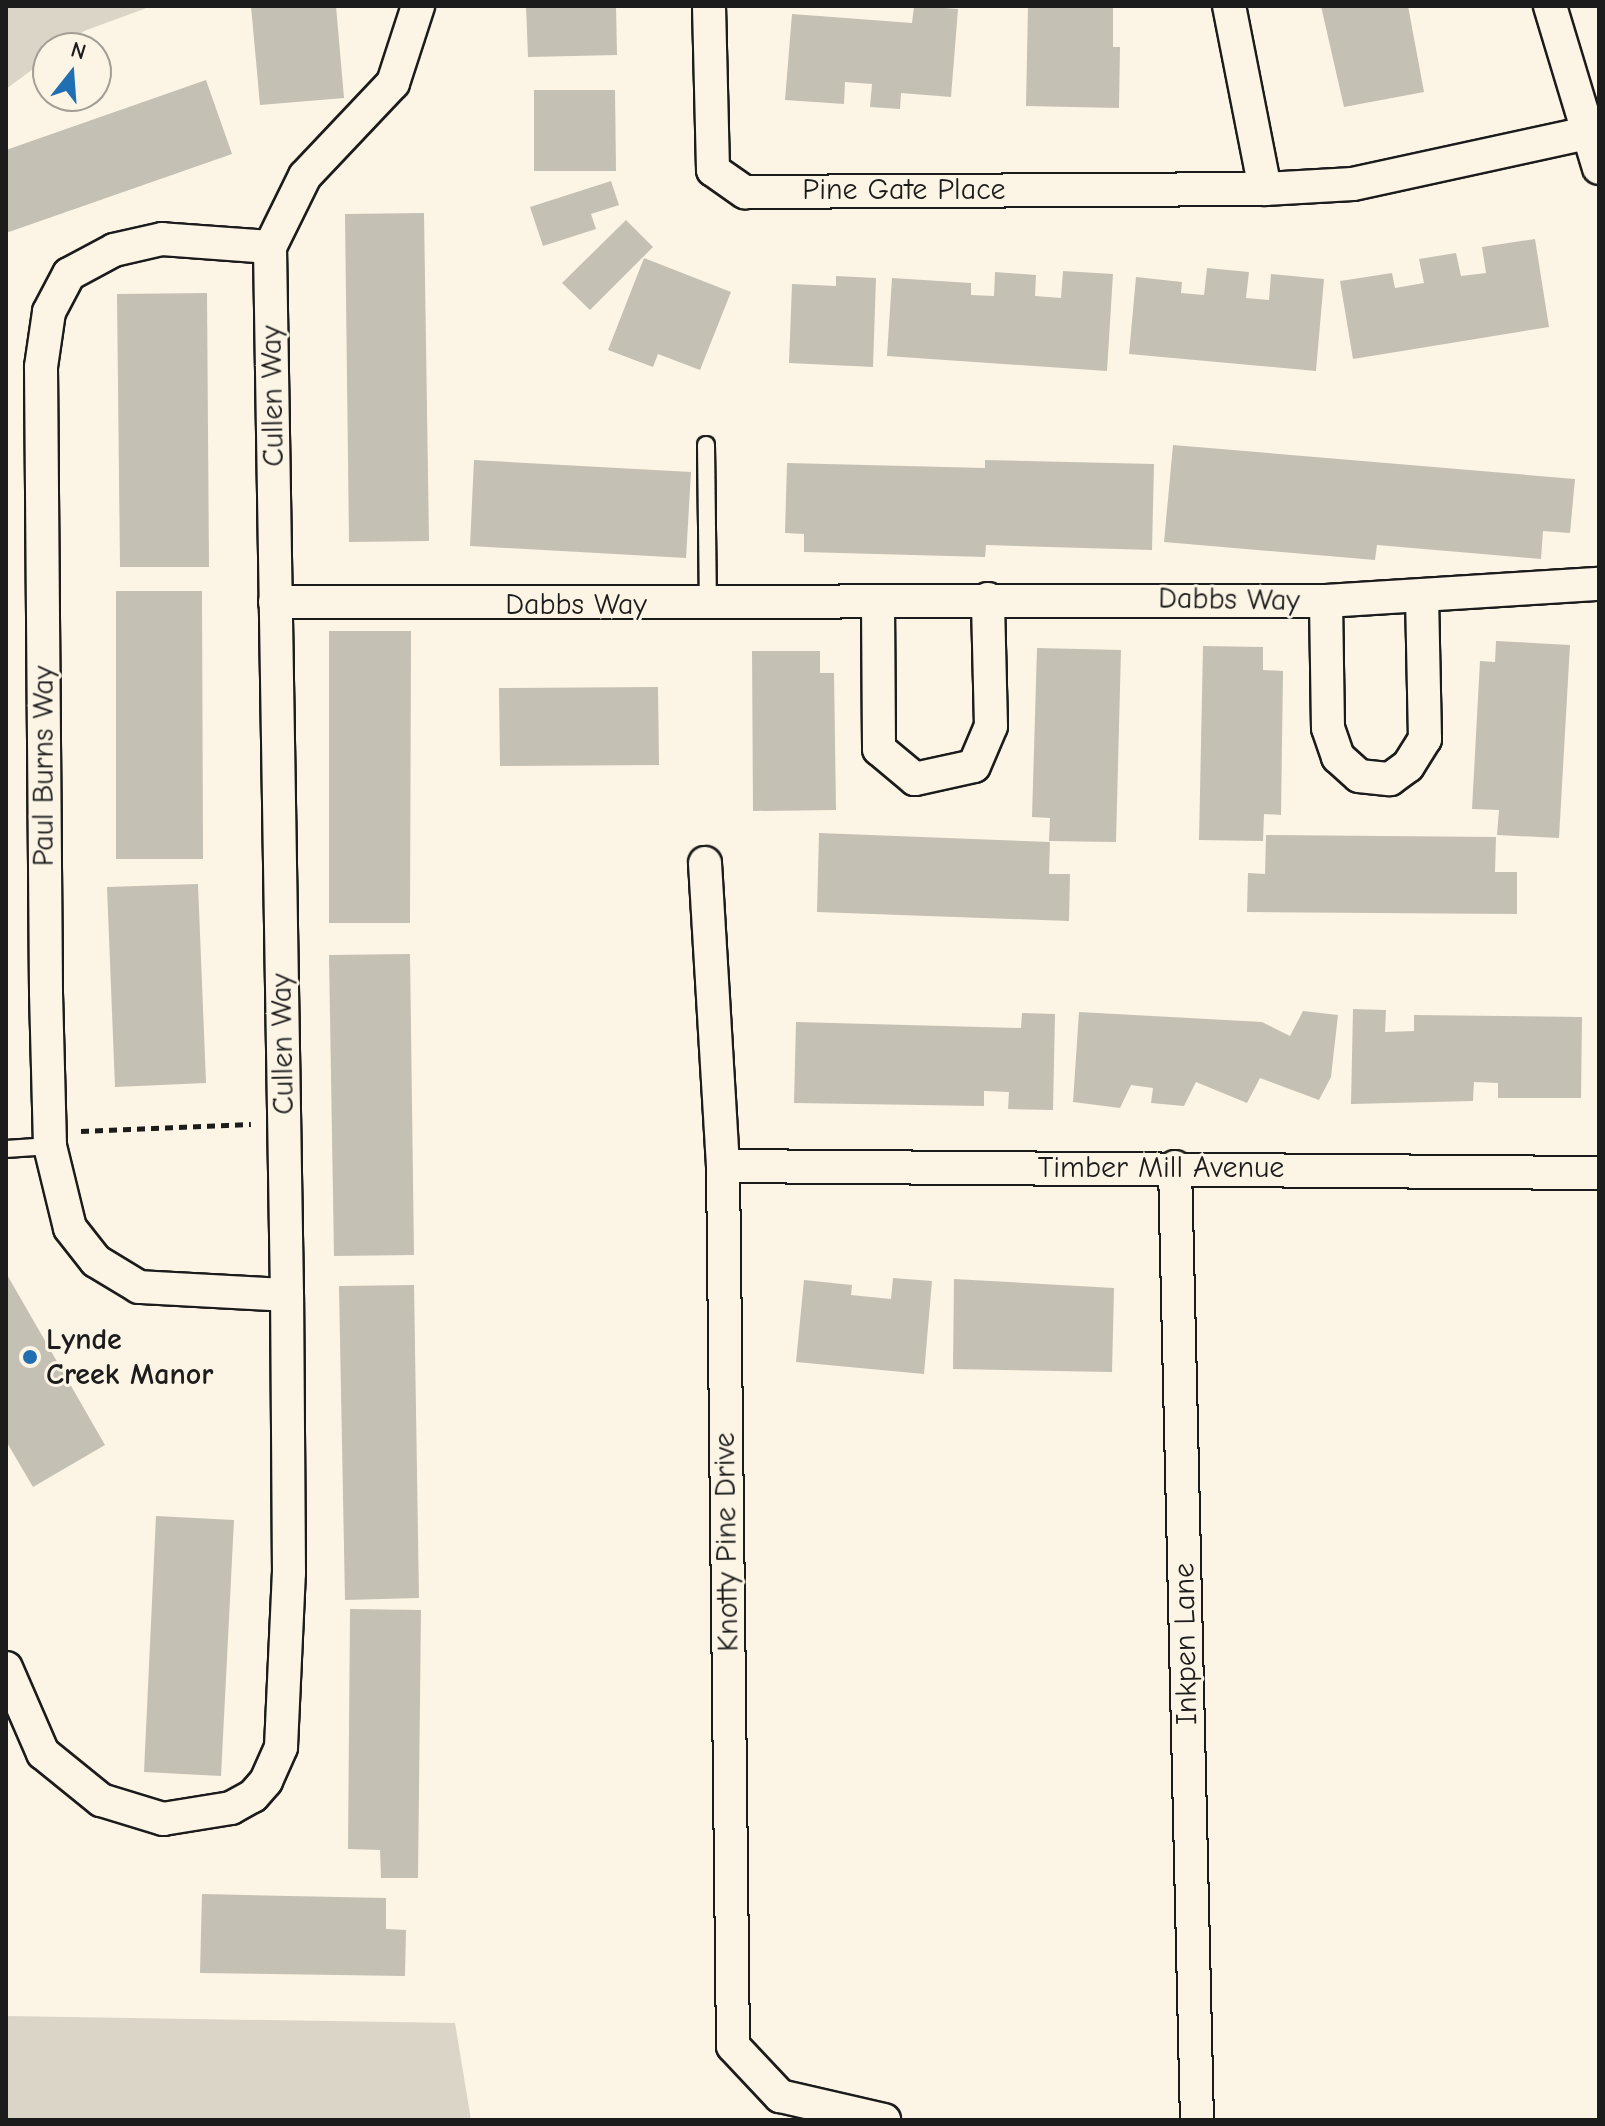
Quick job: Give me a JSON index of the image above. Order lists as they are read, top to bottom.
{
  "streets": {
    "street": [
      "Pine Gate Place",
      "Cullen Way",
      "Dabbs Way",
      "Paul Burns Way",
      "Timber Mill Avenue",
      "Knotty Pine Drive",
      "Inkpen Lane"
    ]
  },
  "crossings": [
    ["Cullen Way", "Dabbs Way"],
    ["Cullen Way", "Paul Burns Way"],
    ["Timber Mill Avenue", "Knotty Pine Drive"],
    ["Timber Mill Avenue", "Inkpen Lane"]
  ],
  "places": ["Lynde Creek Manor"],
  "north": "top"
}
